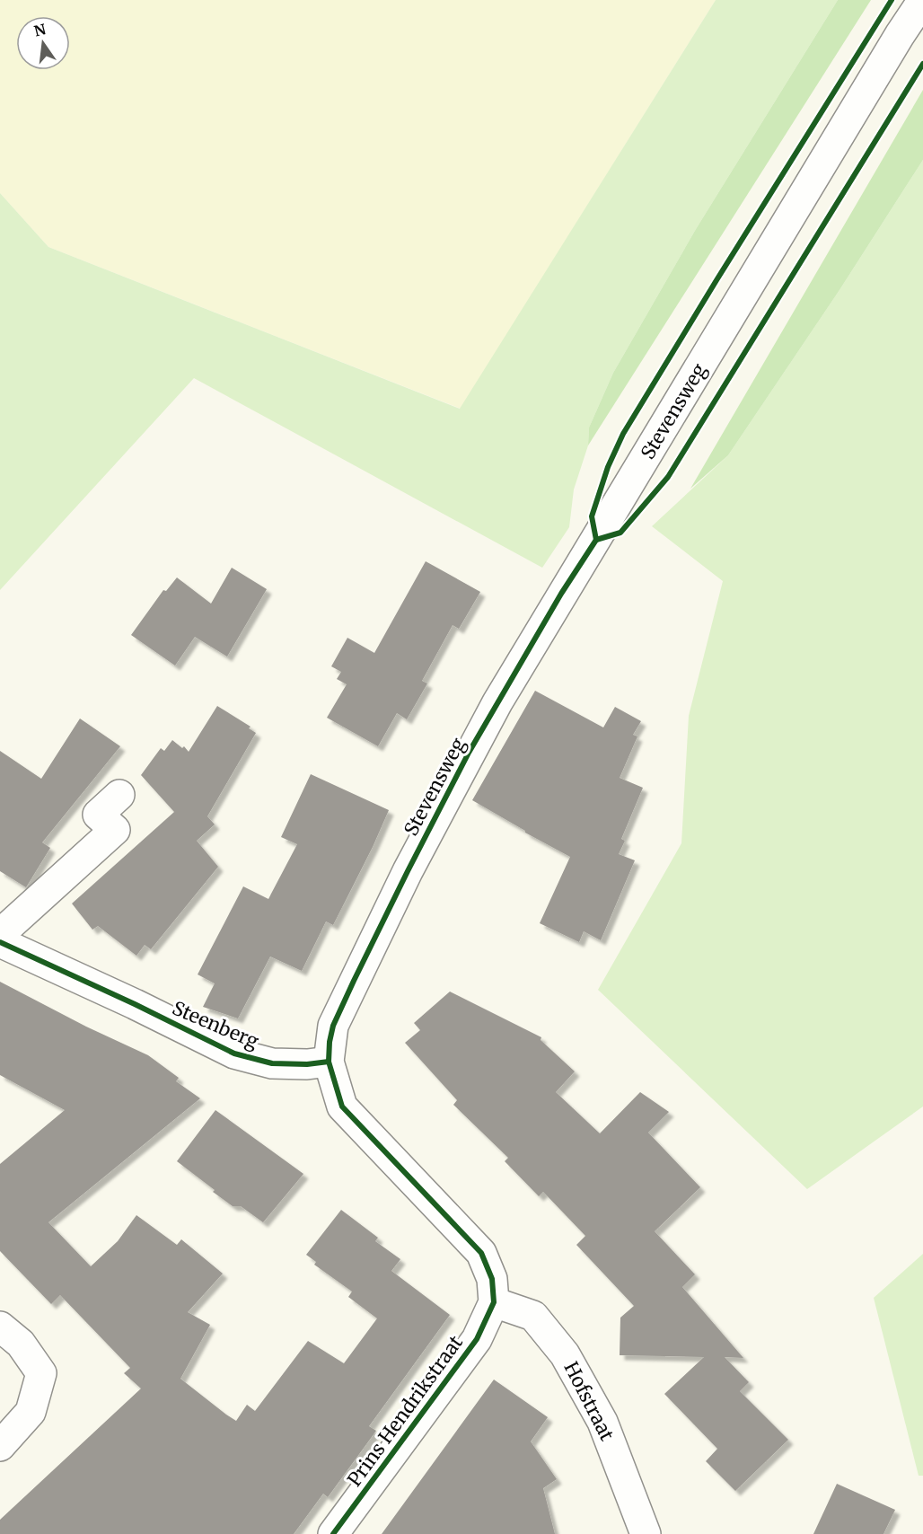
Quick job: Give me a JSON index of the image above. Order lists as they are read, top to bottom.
{
  "streets": {
    "street": [
      "Stevensweg",
      "Steenberg",
      "Hofstraat",
      "Prins Hendrikstraat"
    ]
  },
  "crossings": [
    ["Stevensweg", "Steenberg"],
    ["Hofstraat", "Prins Hendrikstraat"]
  ],
  "north": "top"
}
